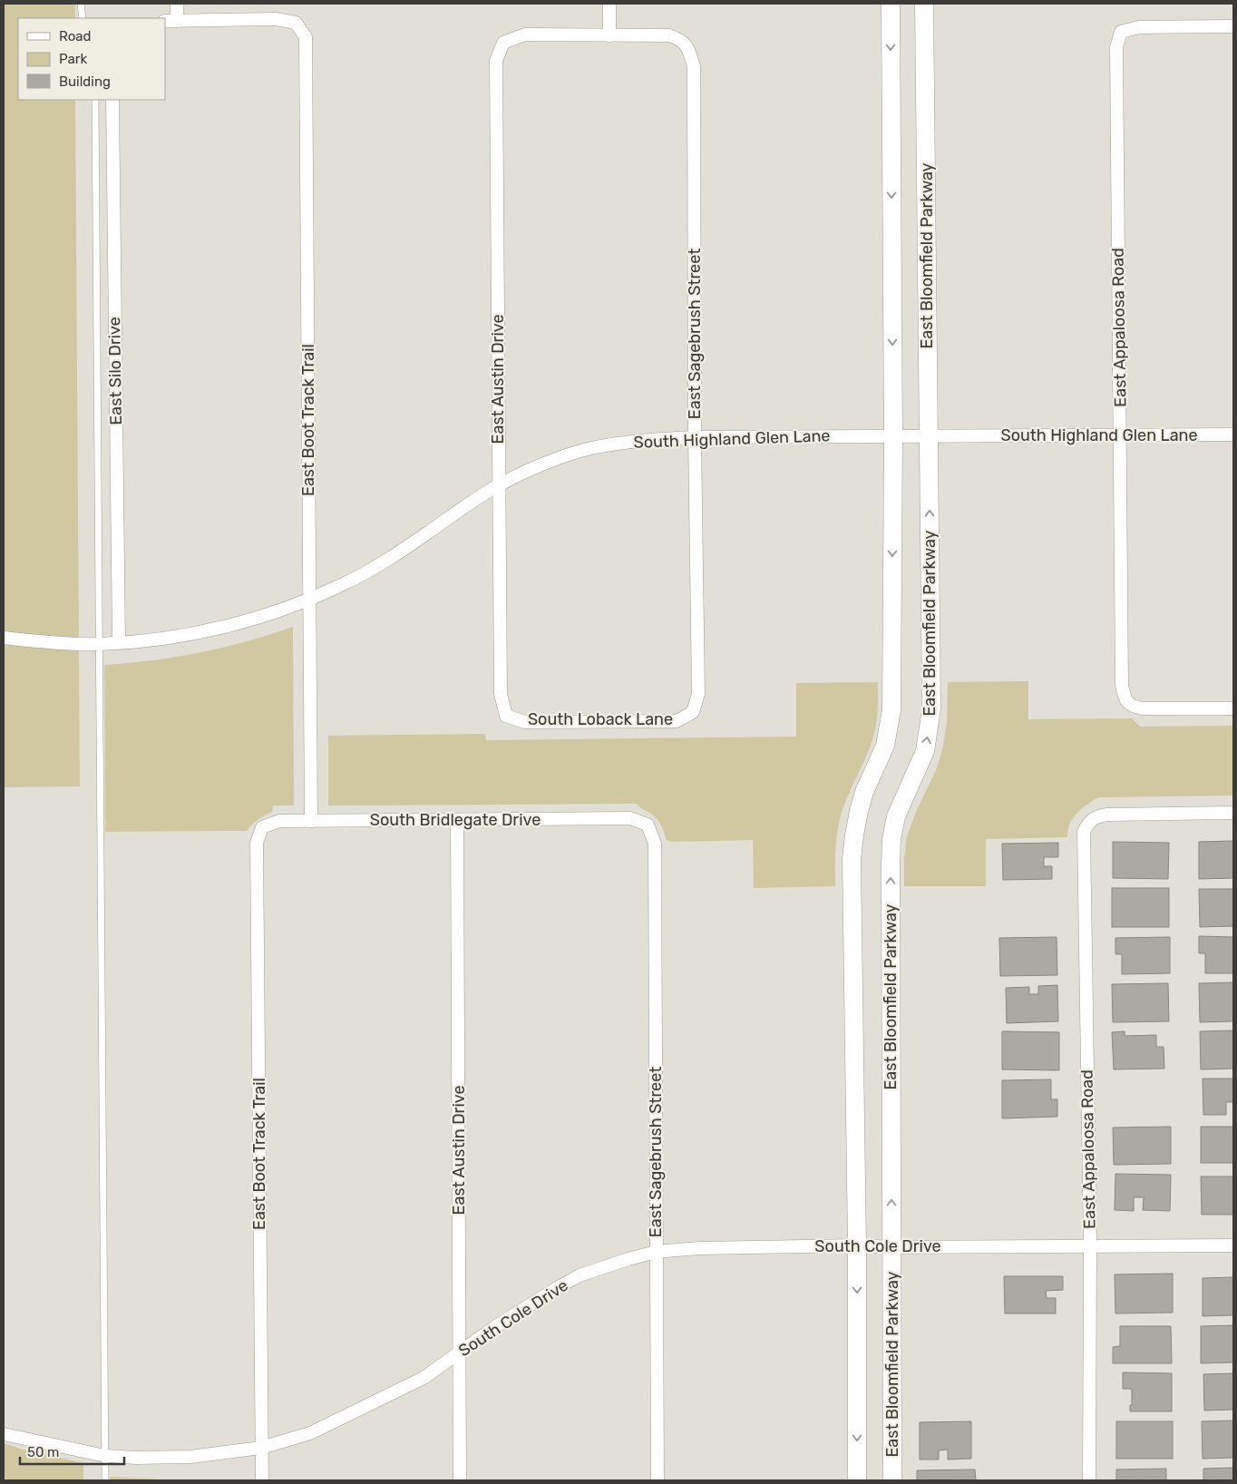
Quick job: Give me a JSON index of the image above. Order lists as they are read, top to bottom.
{
  "streets": {
    "street": [
      "East Bloomfield Parkway",
      "East Appaloosa Road",
      "East Sagebrush Street",
      "East Silo Drive",
      "East Austin Drive",
      "East Boot Track Trail",
      "South Highland Glen Lane",
      "South Loback Lane",
      "South Bridlegate Drive",
      "South Cole Drive"
    ]
  },
  "crossings": [
    ["East Bloomfield Parkway", "South Highland Glen Lane"],
    ["East Bloomfield Parkway", "South Cole Drive"],
    ["East Appaloosa Road", "South Highland Glen Lane"],
    ["East Appaloosa Road", "South Cole Drive"],
    ["East Sagebrush Street", "East Austin Drive"],
    ["East Sagebrush Street", "South Highland Glen Lane"],
    ["East Sagebrush Street", "South Loback Lane"],
    ["East Sagebrush Street", "South Bridlegate Drive"],
    ["East Sagebrush Street", "South Cole Drive"],
    ["East Silo Drive", "South Highland Glen Lane"],
    ["East Austin Drive", "South Highland Glen Lane"],
    ["East Austin Drive", "South Loback Lane"],
    ["East Austin Drive", "South Bridlegate Drive"],
    ["East Austin Drive", "South Cole Drive"],
    ["East Boot Track Trail", "South Highland Glen Lane"],
    ["East Boot Track Trail", "South Bridlegate Drive"],
    ["East Boot Track Trail", "South Cole Drive"]
  ],
  "legend": ["Road", "Park", "Building"],
  "scale_bar": "50 m"
}
